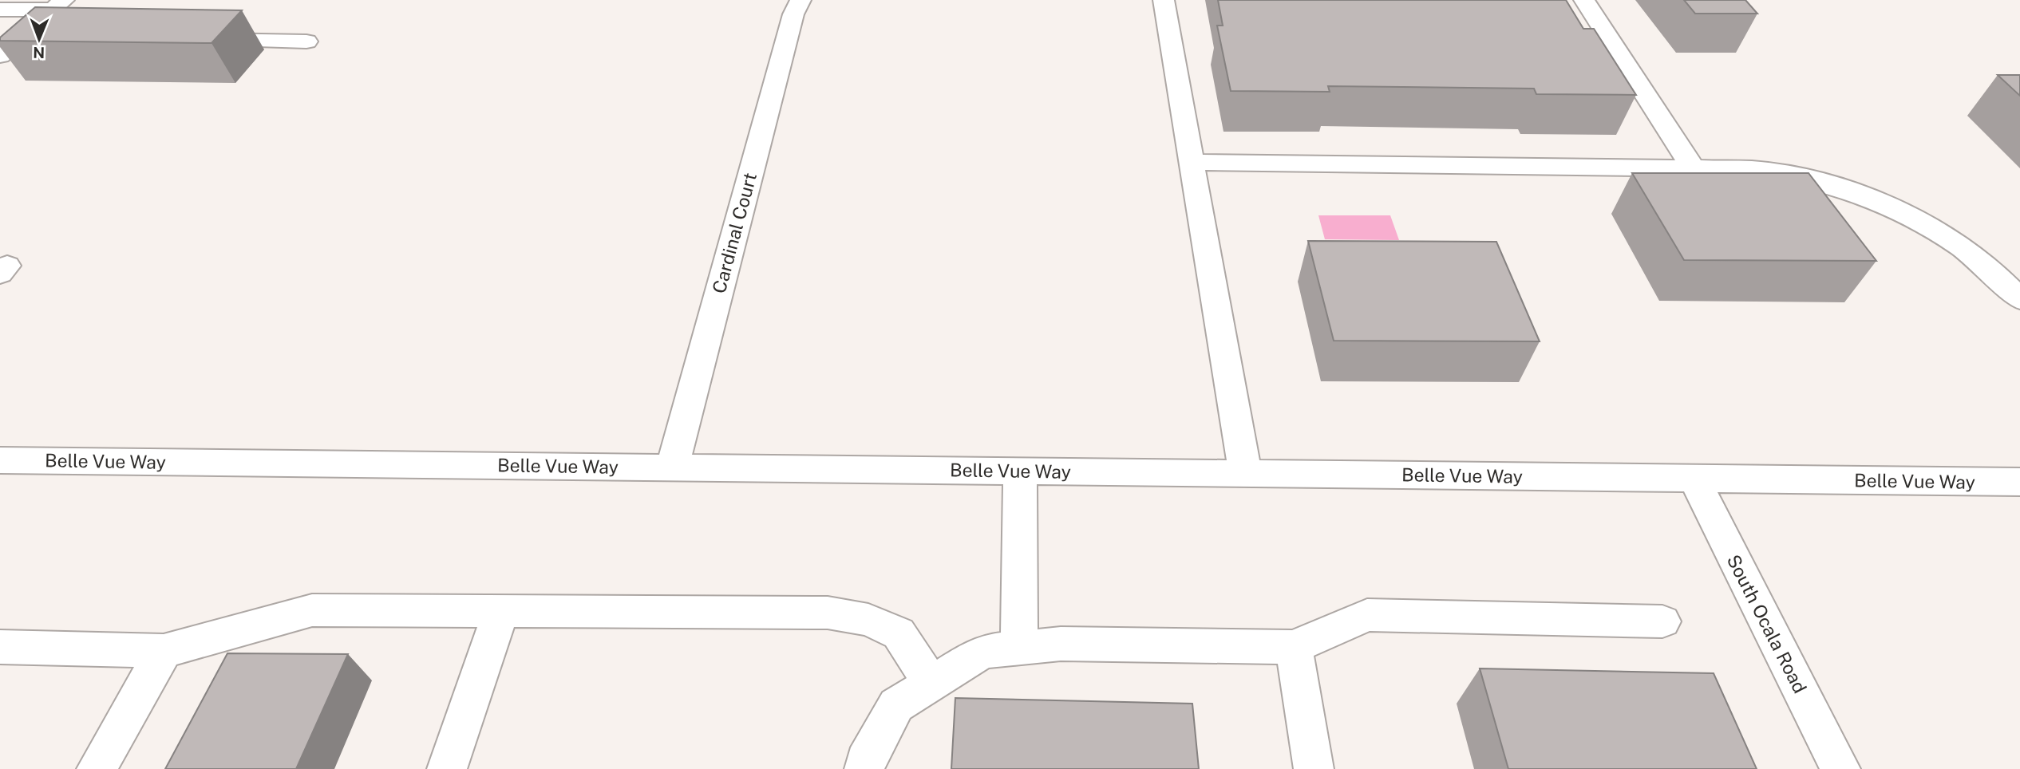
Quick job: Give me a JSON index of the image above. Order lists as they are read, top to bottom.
{
  "streets": {
    "street": ["Cardinal Court", "Belle Vue Way", "South Ocala Road"]
  },
  "crossings": [
    ["Cardinal Court", "Belle Vue Way"],
    ["Belle Vue Way", "South Ocala Road"]
  ],
  "north": "bottom"
}
